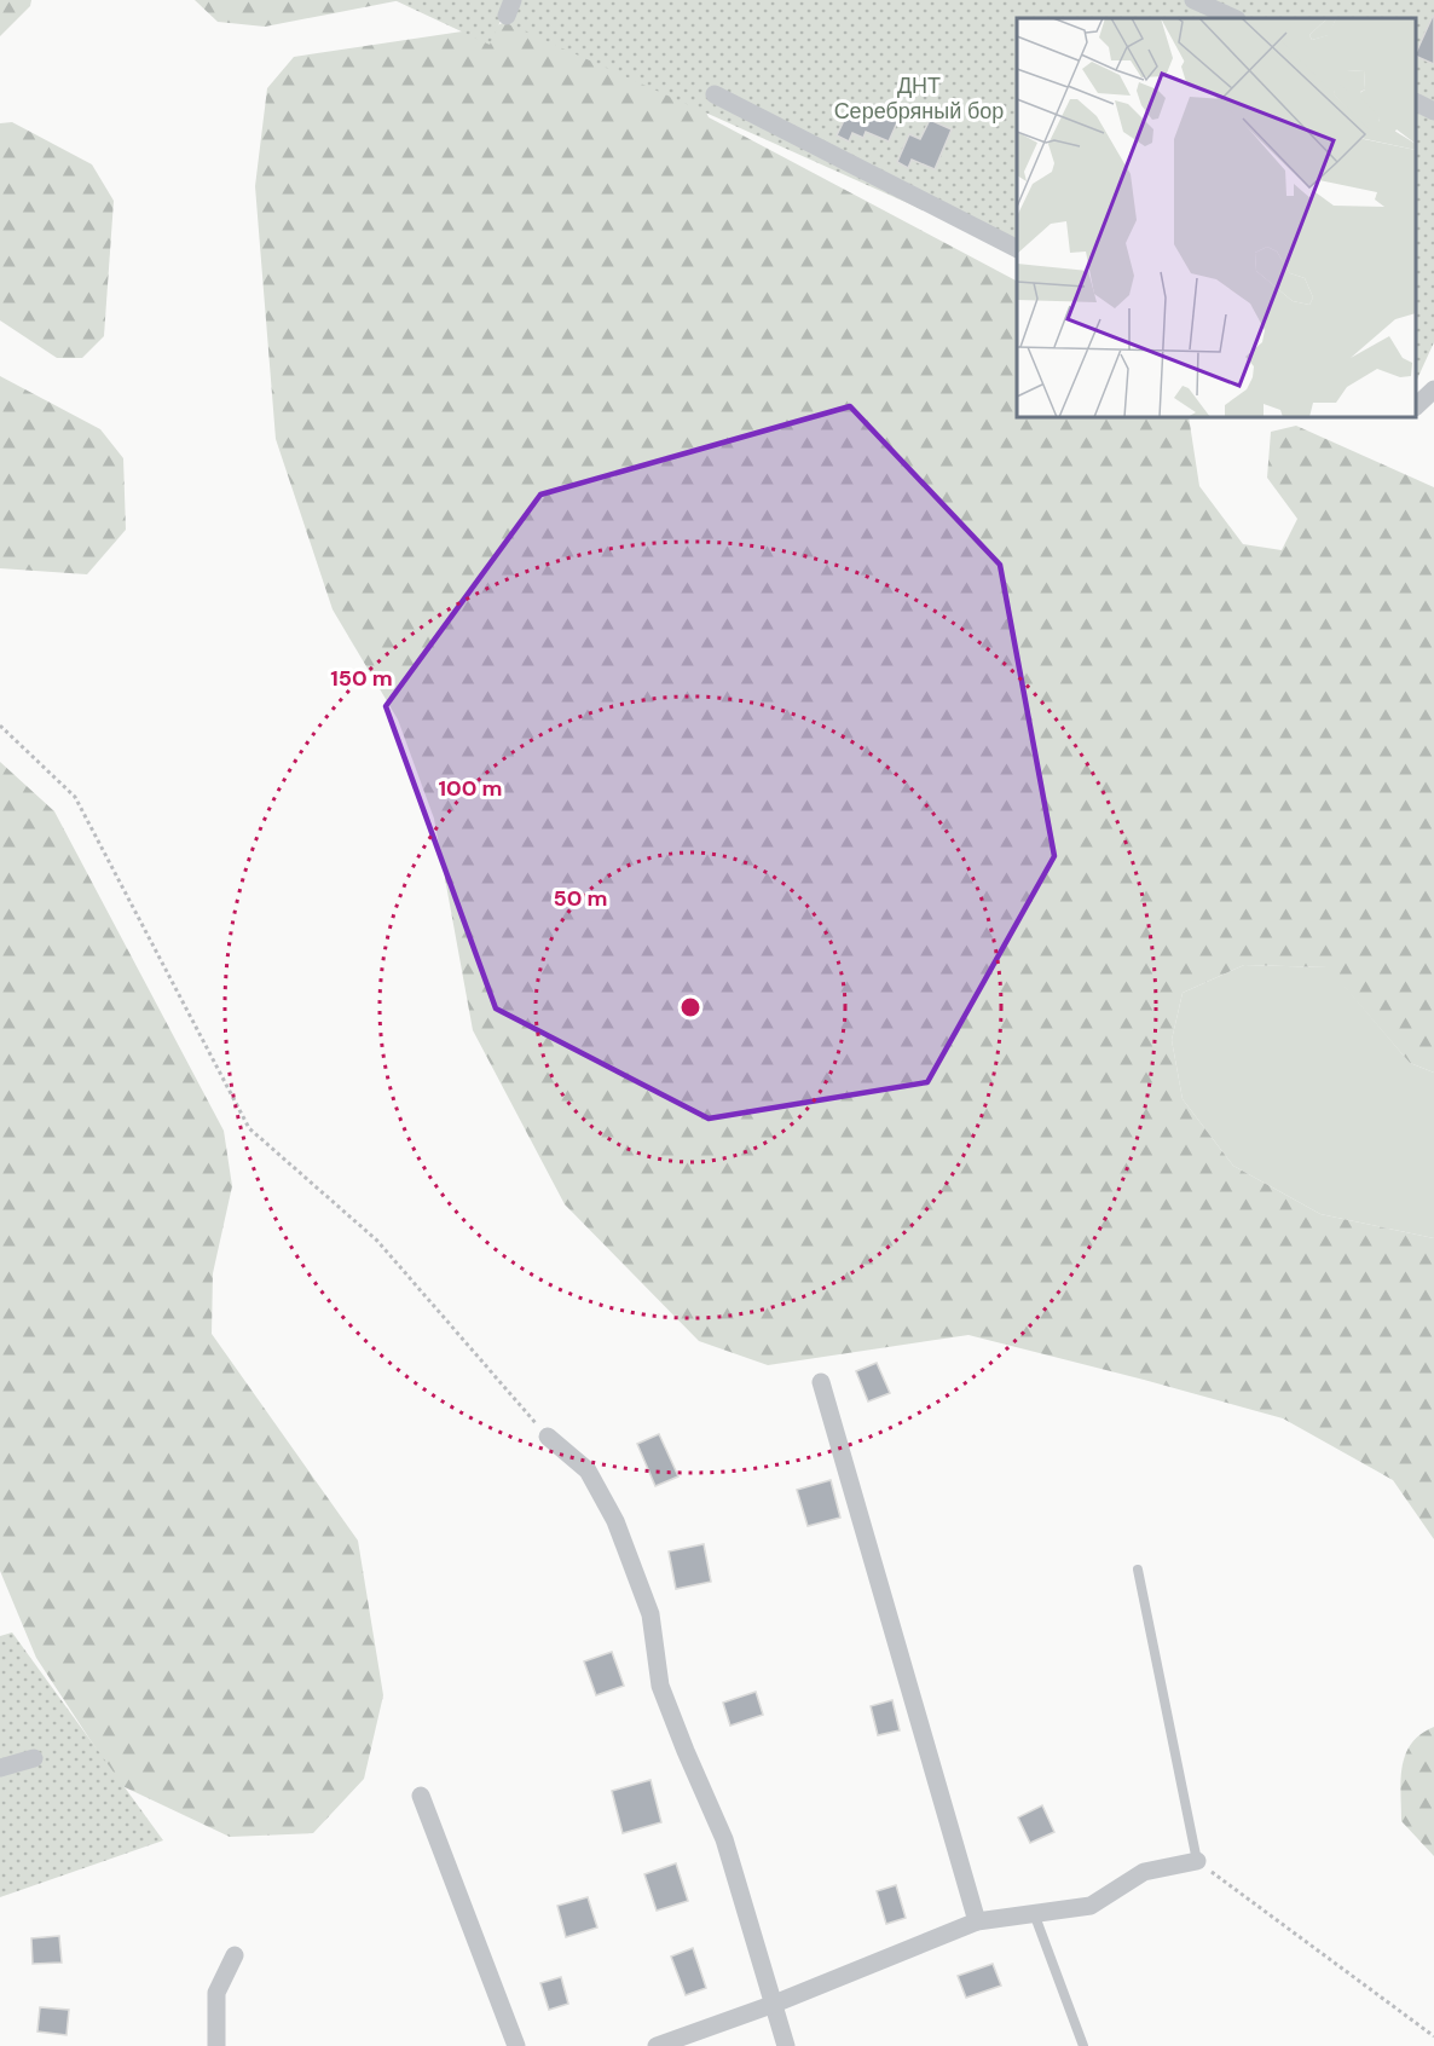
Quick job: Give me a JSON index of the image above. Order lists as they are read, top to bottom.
{
  "parks": ["ДНТ Серебряный бор"],
  "rings": ["150 m", "100 m", "50 m"]
}
